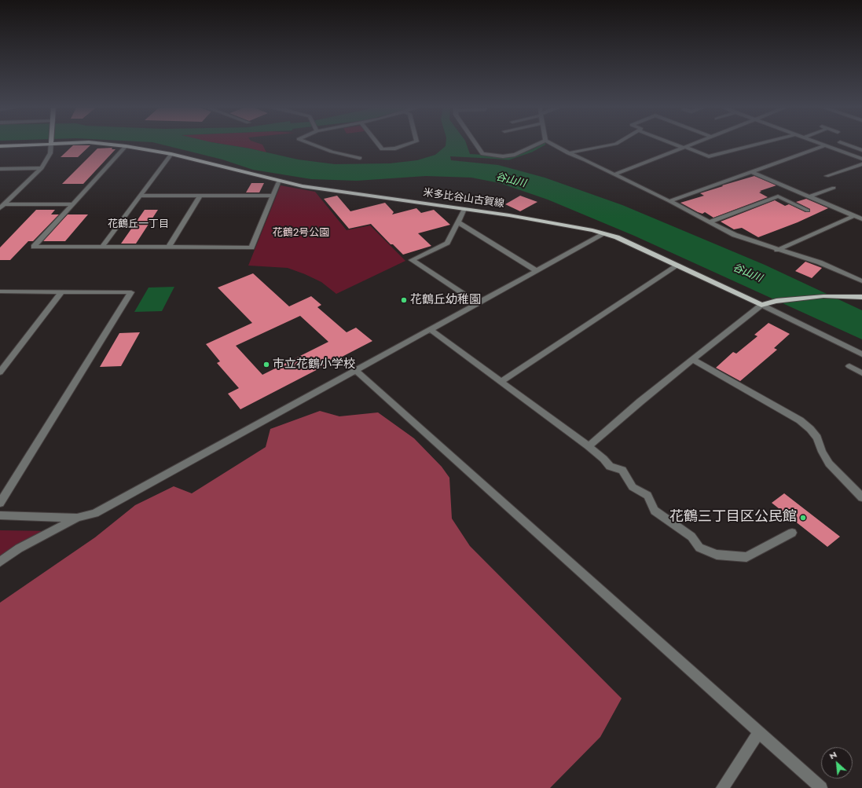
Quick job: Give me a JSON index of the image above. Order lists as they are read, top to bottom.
{
  "streets": {
    "main road": ["米多比谷山古賀線"]
  },
  "districts": ["花鶴丘一丁目"],
  "water": ["谷山川"],
  "parks": ["花鶴２号公園"],
  "places": ["花鶴丘幼稚園", "市立花鶴小学校", "花鶴三丁目区公民館"],
  "north": "top left"
}
